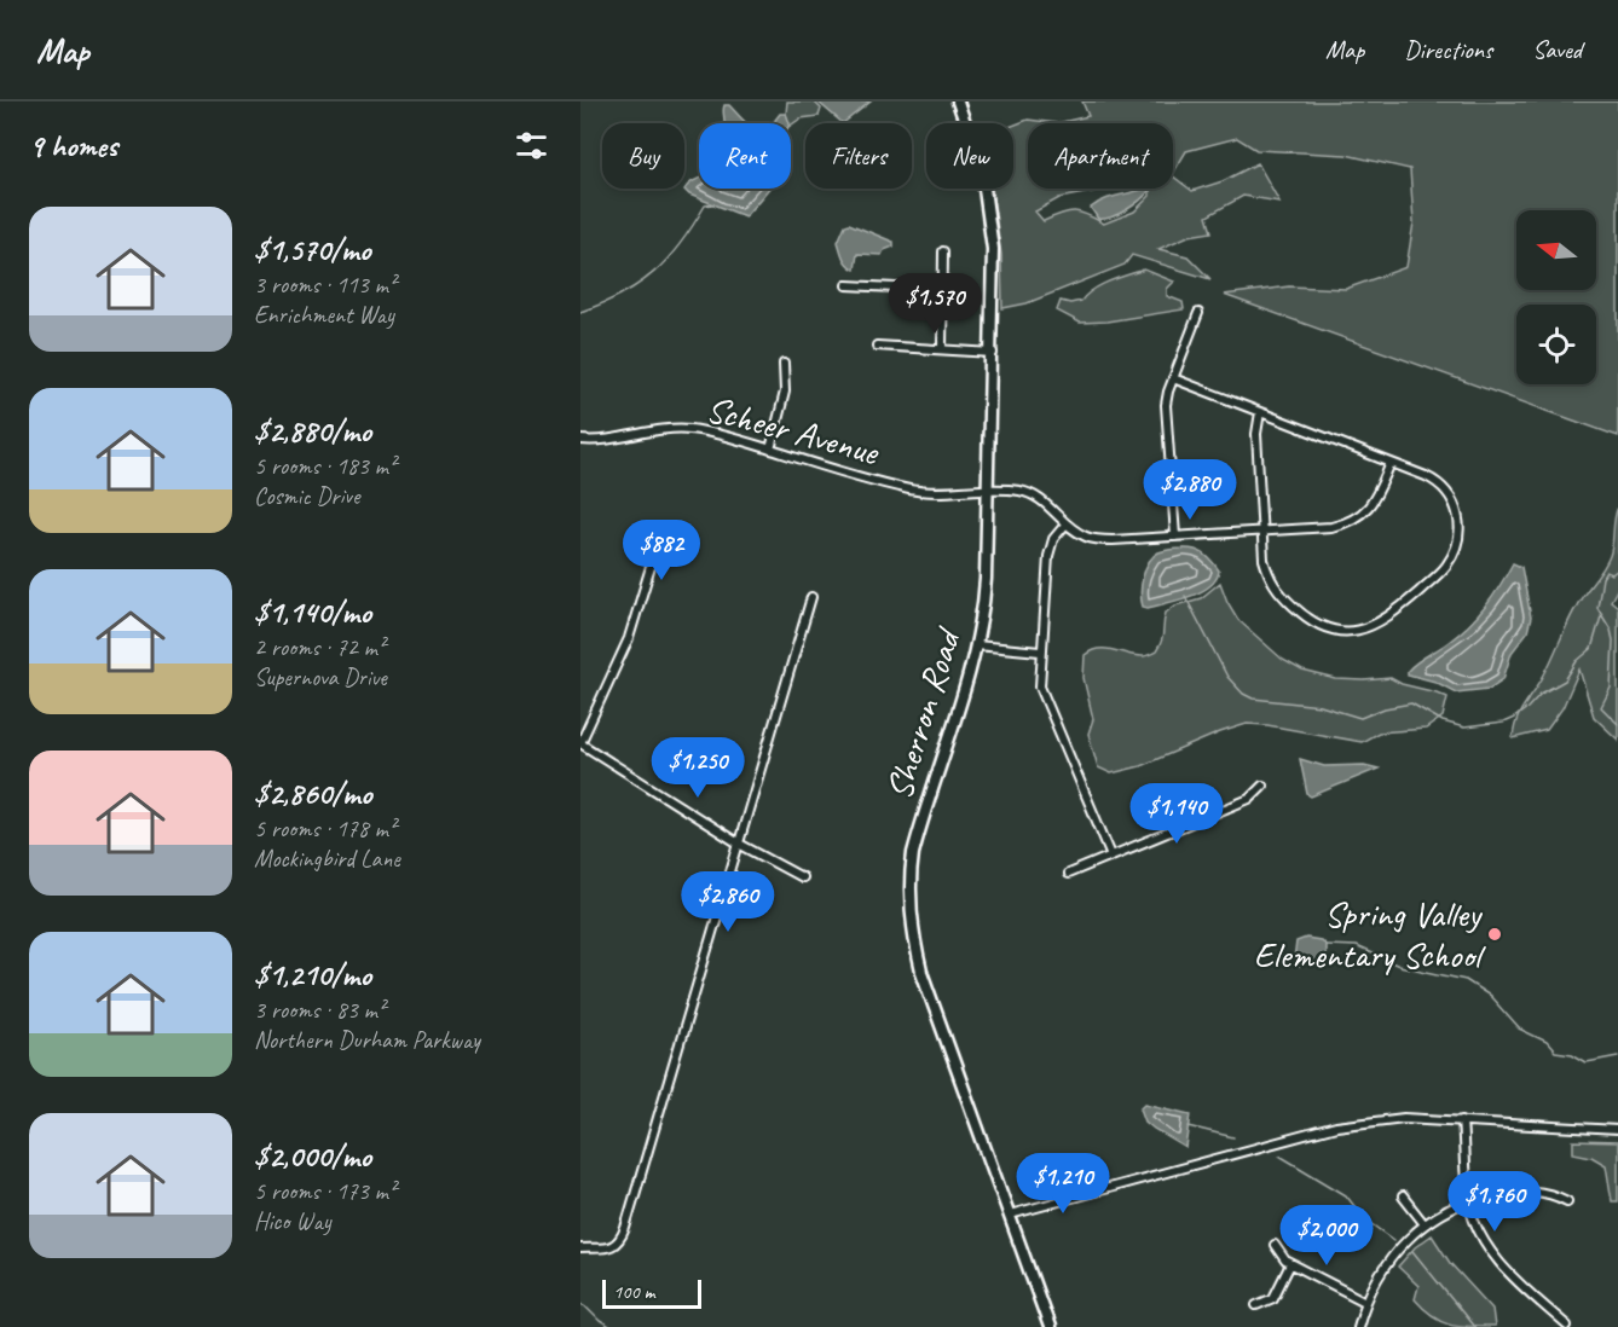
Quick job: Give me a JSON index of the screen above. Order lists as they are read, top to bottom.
{
  "streets": {
    "main road": ["Sherron Road"],
    "street": ["Scheer Avenue"]
  },
  "crossings": [
    ["Scheer Avenue", "Sherron Road"]
  ],
  "places": ["Spring Valley Elementary School"],
  "scale_bar": "100 m",
  "north": "left",
  "page": {
    "header": "Map",
    "nav": ["Map", "Directions", "Saved"],
    "heading": "9 homes",
    "chip": [
      "Buy",
      "Rent",
      "Filters",
      "New",
      "Apartment"
    ],
    "list": [
      {
        "name": "$1,570/mo",
        "note": "3 rooms · 113 m² · Enrichment Way"
      },
      {
        "name": "$2,880/mo",
        "note": "5 rooms · 183 m² · Cosmic Drive"
      },
      {
        "name": "$1,140/mo",
        "note": "2 rooms · 72 m² · Supernova Drive"
      },
      {
        "name": "$2,860/mo",
        "note": "5 rooms · 178 m² · Mockingbird Lane"
      },
      {
        "name": "$1,210/mo",
        "note": "3 rooms · 83 m² · Northern Durham Parkway"
      },
      {
        "name": "$2,000/mo",
        "note": "5 rooms · 173 m² · Hico Way"
      }
    ],
    "price": [
      "$1,570",
      "$2,880",
      "$882",
      "$1,250",
      "$1,140",
      "$2,860",
      "$1,210",
      "$1,760",
      "$2,000"
    ],
    "scale": "100 m"
  }
}
